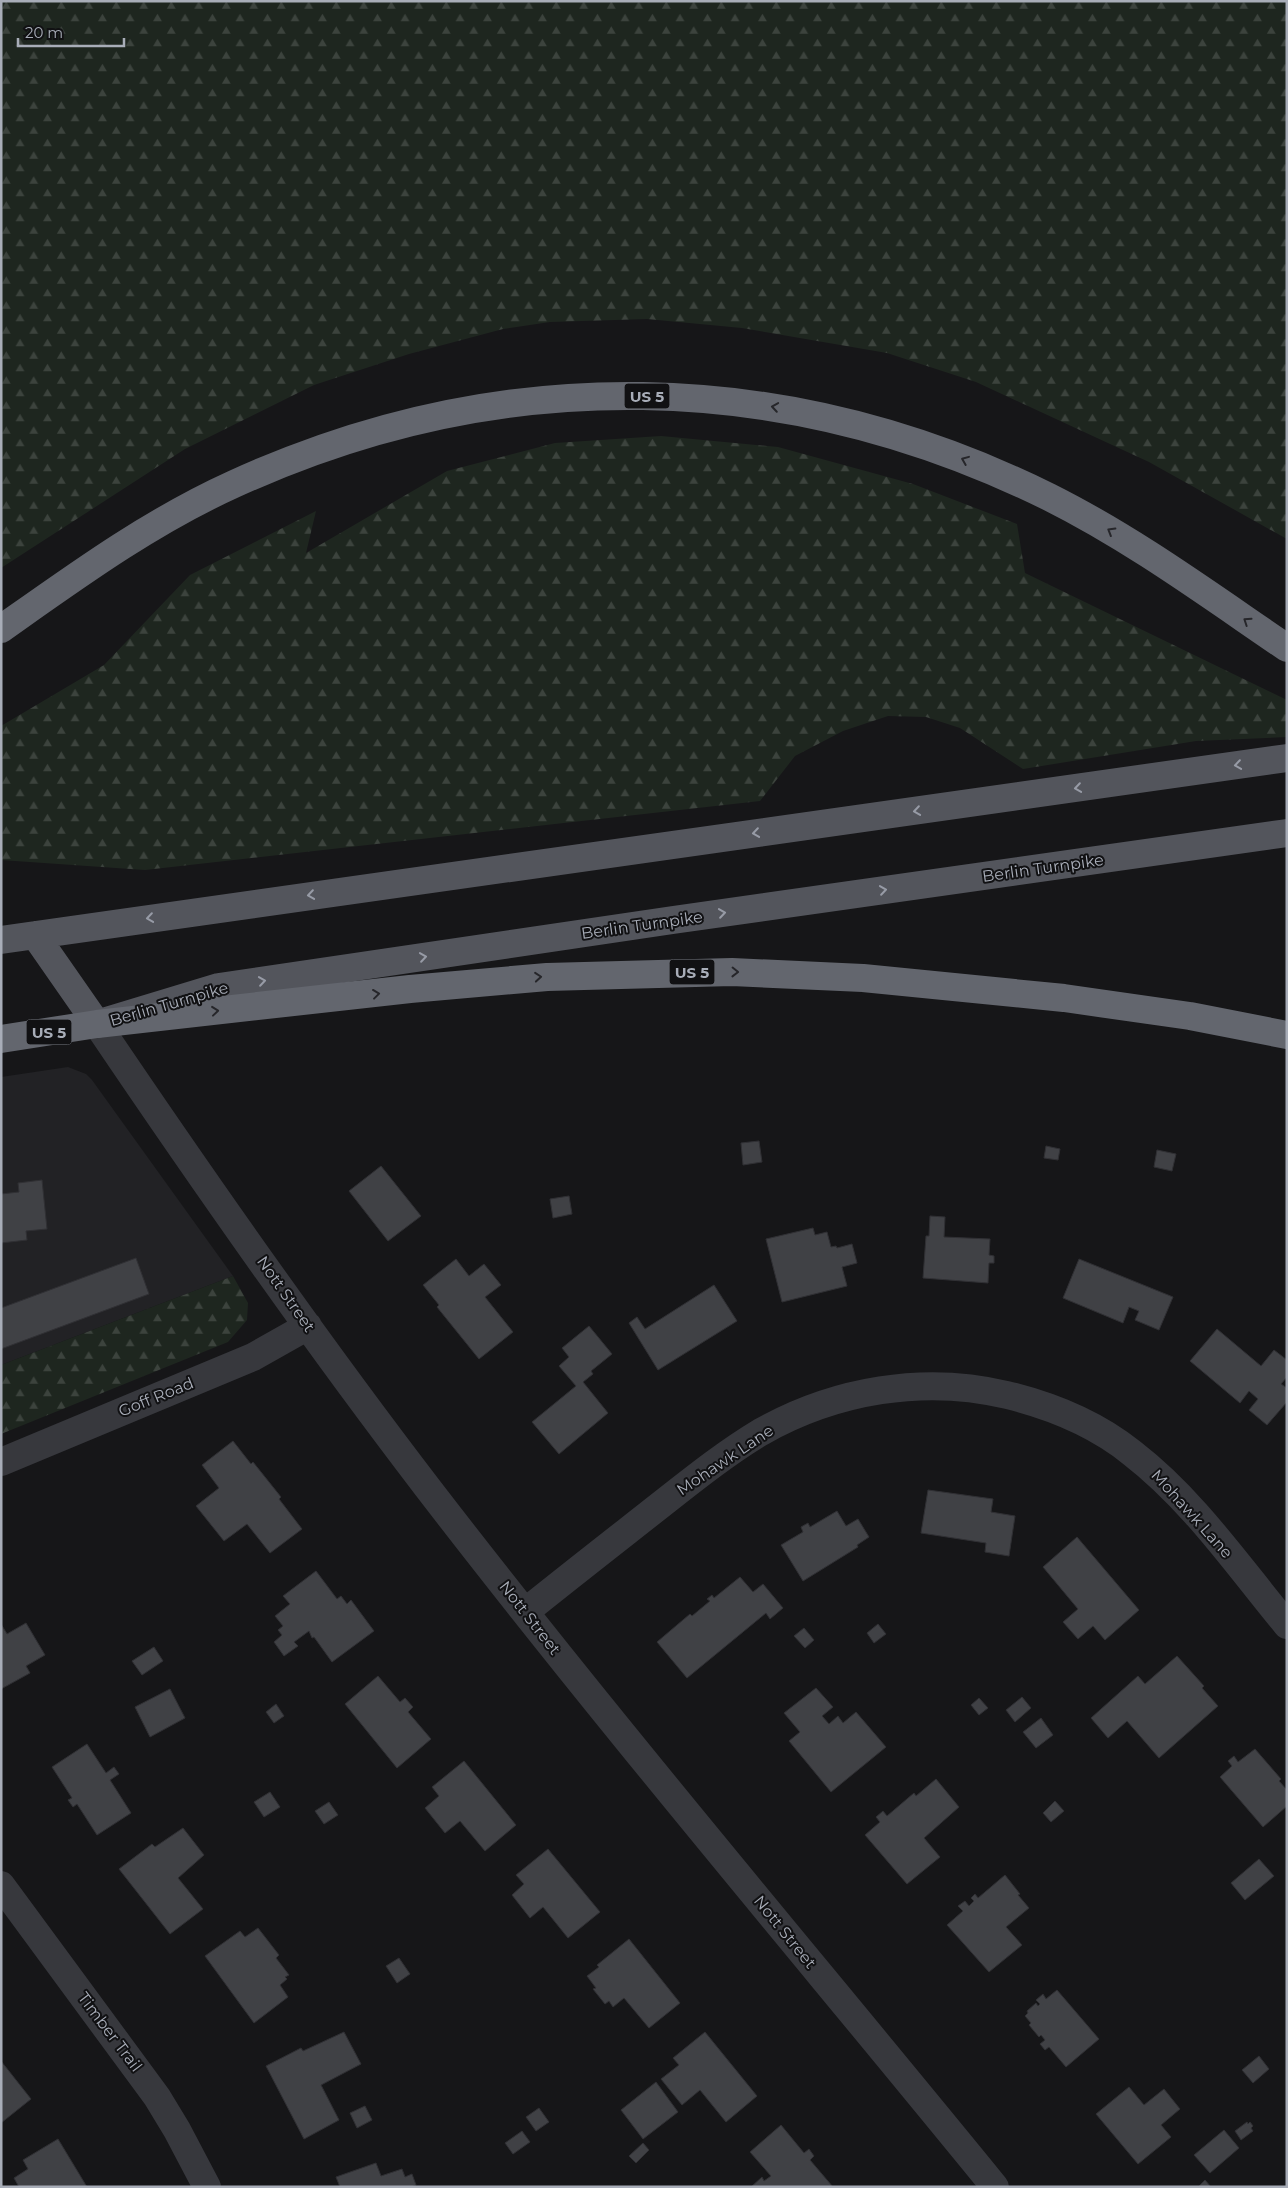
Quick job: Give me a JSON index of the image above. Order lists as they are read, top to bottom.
{
  "streets": {
    "highway": ["US 5", "Berlin Turnpike"],
    "street": [
      "Nott Street",
      "Goff Road",
      "Mohawk Lane",
      "Timber Trail"
    ]
  },
  "crossings": [
    ["US 5", "Berlin Turnpike"],
    ["US 5", "Nott Street"],
    ["Berlin Turnpike", "Nott Street"],
    ["Nott Street", "Goff Road"],
    ["Nott Street", "Mohawk Lane"]
  ],
  "scale_bar": "20 m"
}
